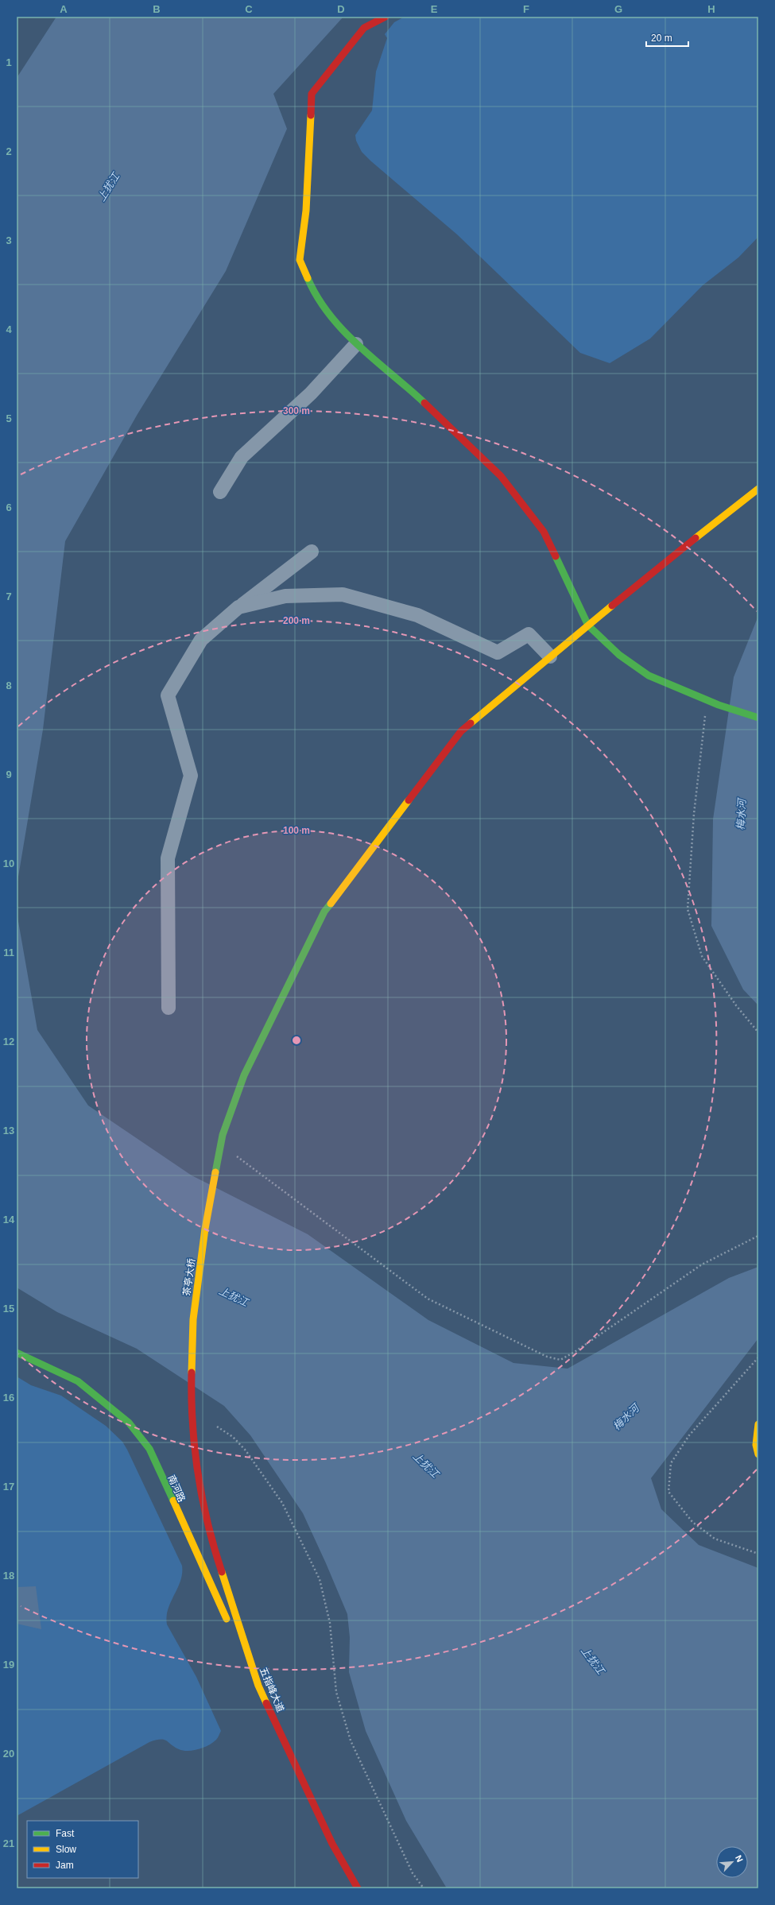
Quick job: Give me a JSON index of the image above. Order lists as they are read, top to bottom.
{
  "streets": {
    "main road": ["茶亭大桥", "南河路", "五指峰大道"]
  },
  "crossings": [
    ["茶亭大桥", "五指峰大道"],
    ["南河路", "五指峰大道"]
  ],
  "water": ["上犹江", "梅水河"],
  "legend": ["Fast", "Slow", "Jam"],
  "scale_bar": "20 m",
  "north": "top right",
  "grid": {
    "columns": [
      "A",
      "B",
      "C",
      "D",
      "E",
      "F",
      "G",
      "H"
    ],
    "rows": [
      "1",
      "2",
      "3",
      "4",
      "5",
      "6",
      "7",
      "8",
      "9",
      "10",
      "11",
      "12",
      "13",
      "14",
      "15",
      "16",
      "17",
      "18",
      "19",
      "20",
      "21"
    ]
  },
  "rings": ["300 m", "200 m", "100 m"]
}
